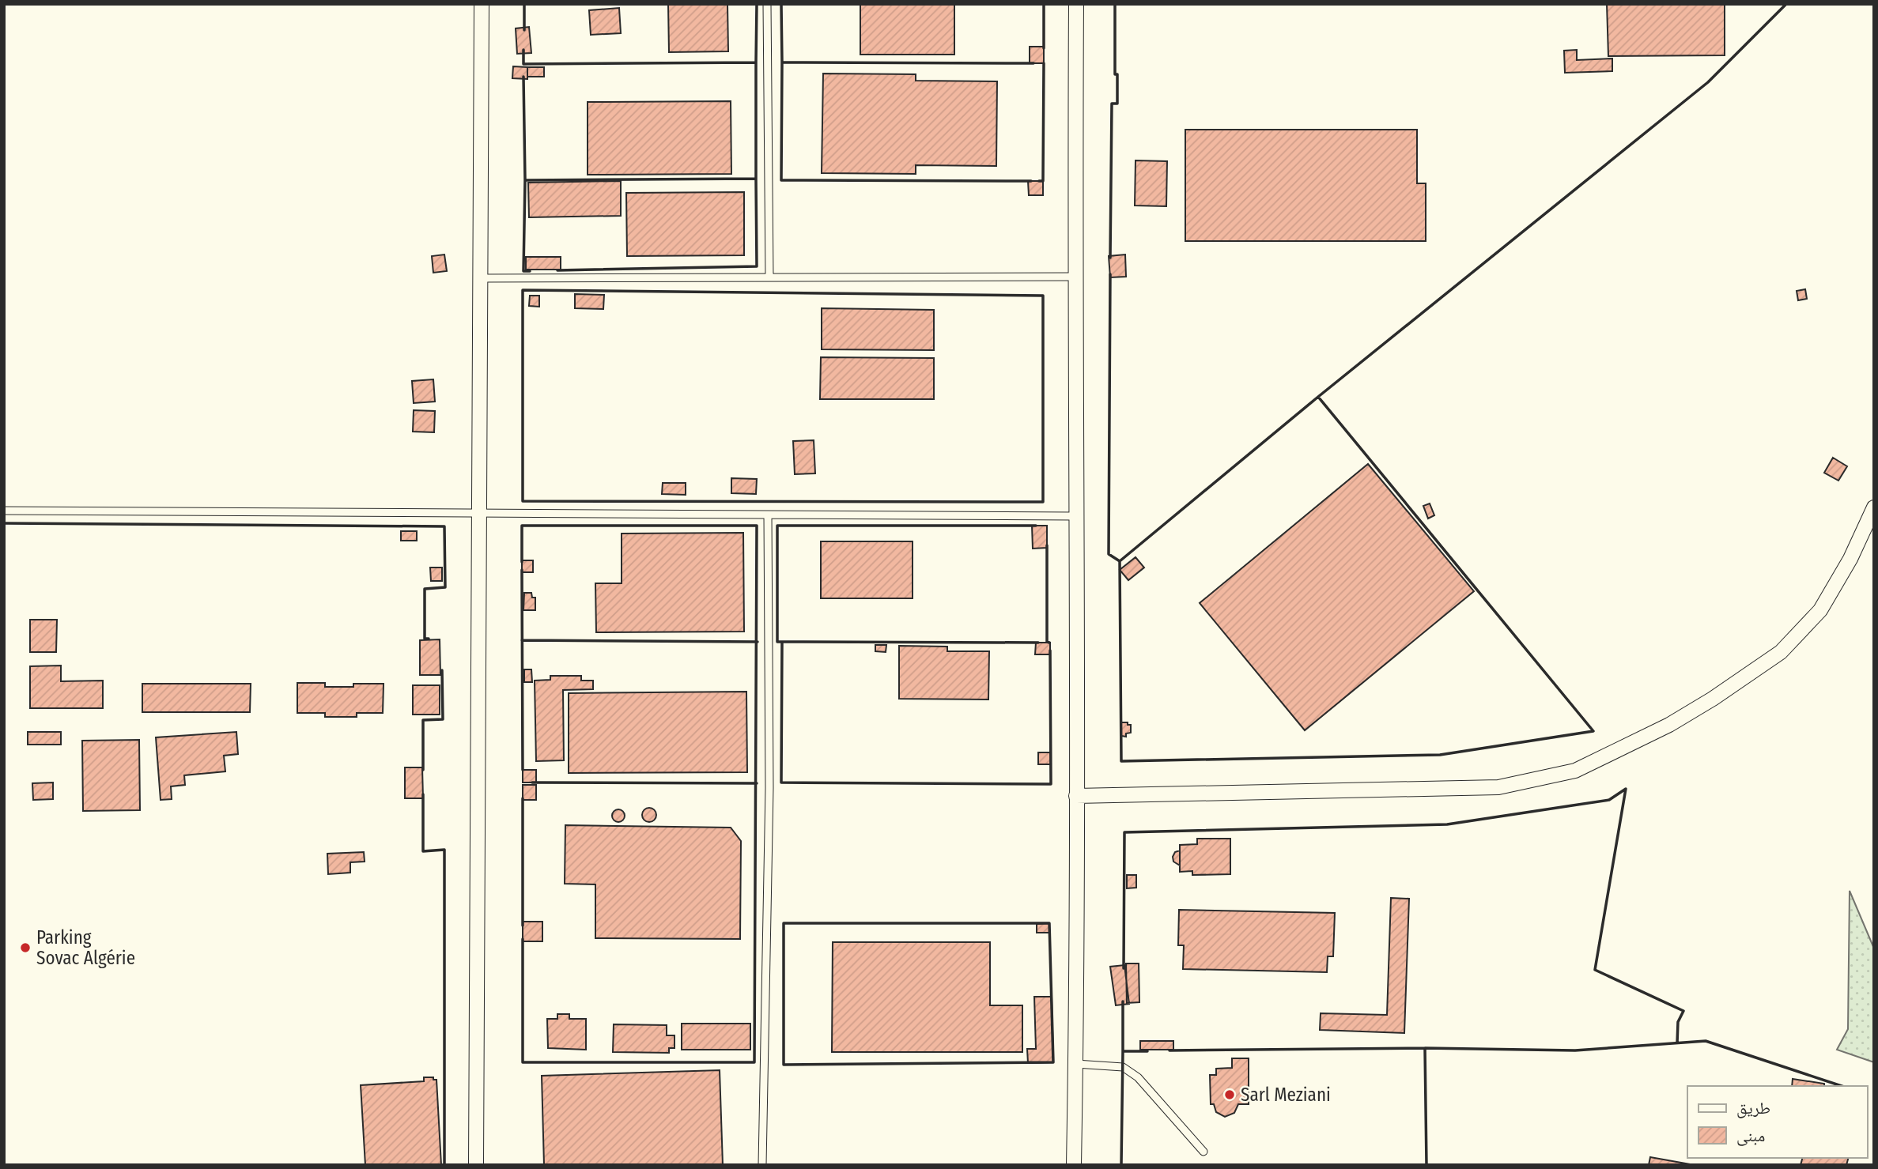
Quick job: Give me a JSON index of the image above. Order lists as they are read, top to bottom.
{
  "places": ["Parking Sovac Algérie", "Sarl Meziani"],
  "legend": ["طريق", "مبنى"]
}
